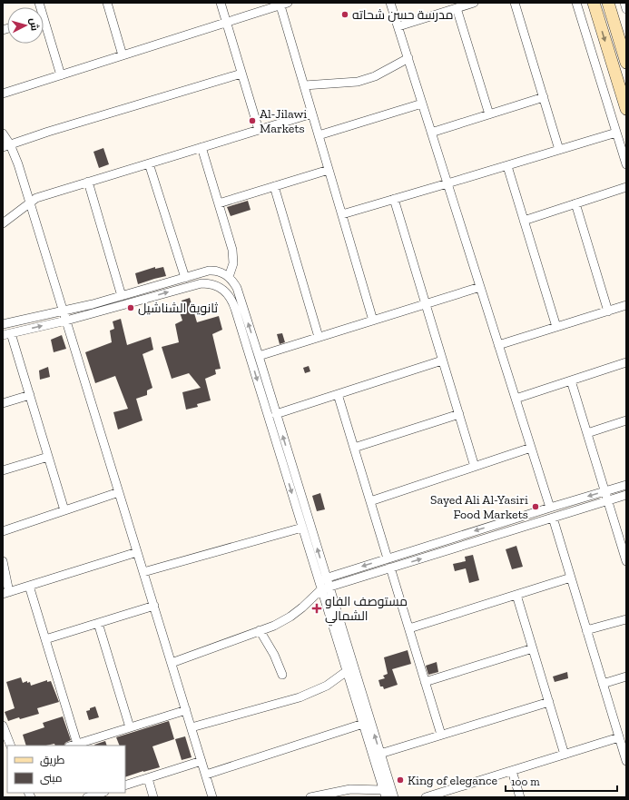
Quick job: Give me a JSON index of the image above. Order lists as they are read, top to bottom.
{
  "places": {
    "other": [
      "مدرسة حسن شحاته",
      "Al-Jilawi Markets",
      "ثانوية الشناشيل",
      "Sayed Ali Al-Yasiri Food Markets",
      "King of elegance"
    ],
    "health": ["مستوصف الفاو الشمالي"]
  },
  "legend": ["طريق", "مبنى"],
  "scale_bar": "100 m",
  "north": "right"
}
